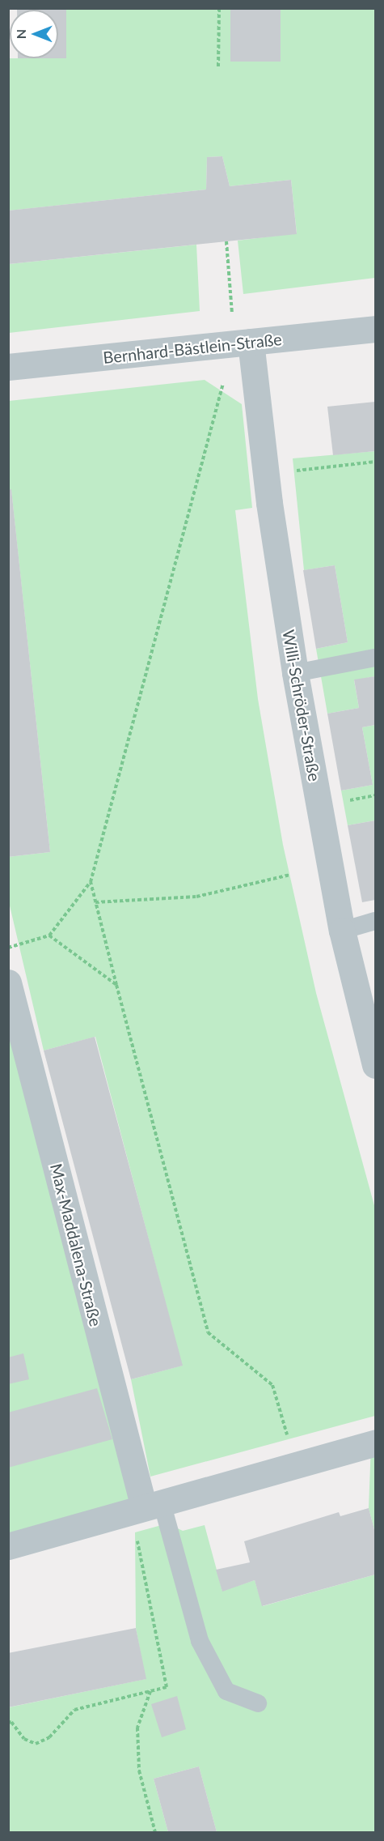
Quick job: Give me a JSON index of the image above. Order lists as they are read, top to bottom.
{
  "streets": {
    "street": ["Bernhard-Bästlein-Straße", "Willi-Schröder-Straße", "Max-Maddalena-Straße"]
  },
  "crossings": [
    ["Bernhard-Bästlein-Straße", "Willi-Schröder-Straße"]
  ],
  "north": "left"
}
